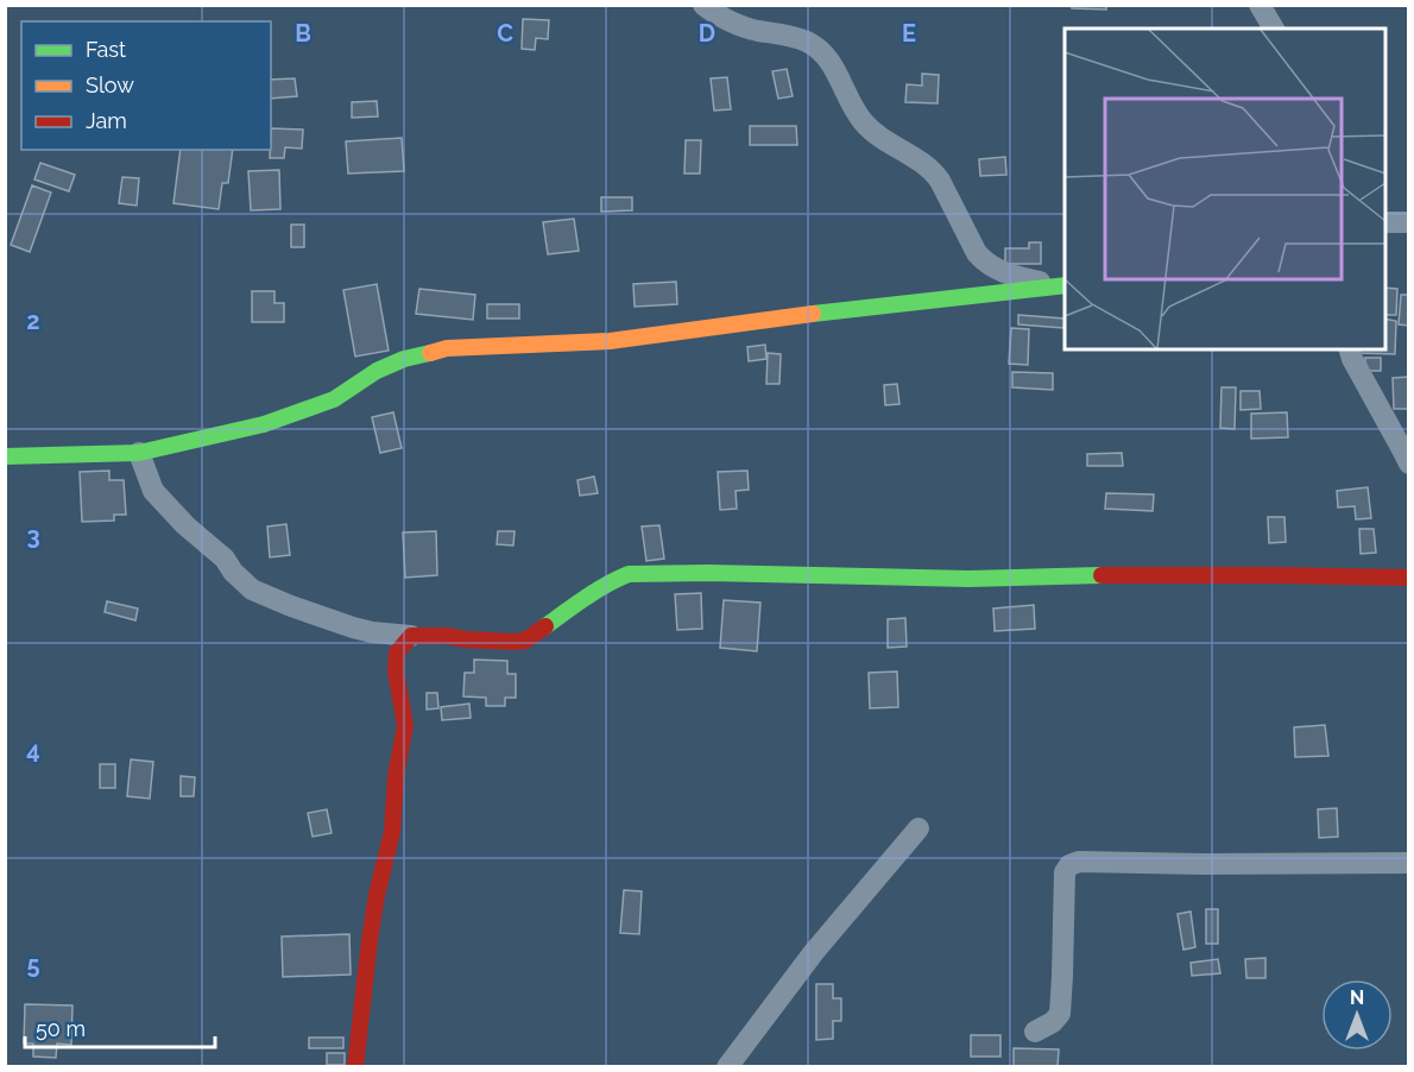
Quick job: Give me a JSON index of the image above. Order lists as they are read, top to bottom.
{
  "legend": ["Fast", "Slow", "Jam"],
  "scale_bar": "50 m",
  "north": "top",
  "grid": {
    "columns": [
      "B",
      "C",
      "D",
      "E"
    ],
    "rows": [
      "2",
      "3",
      "4",
      "5"
    ]
  }
}
